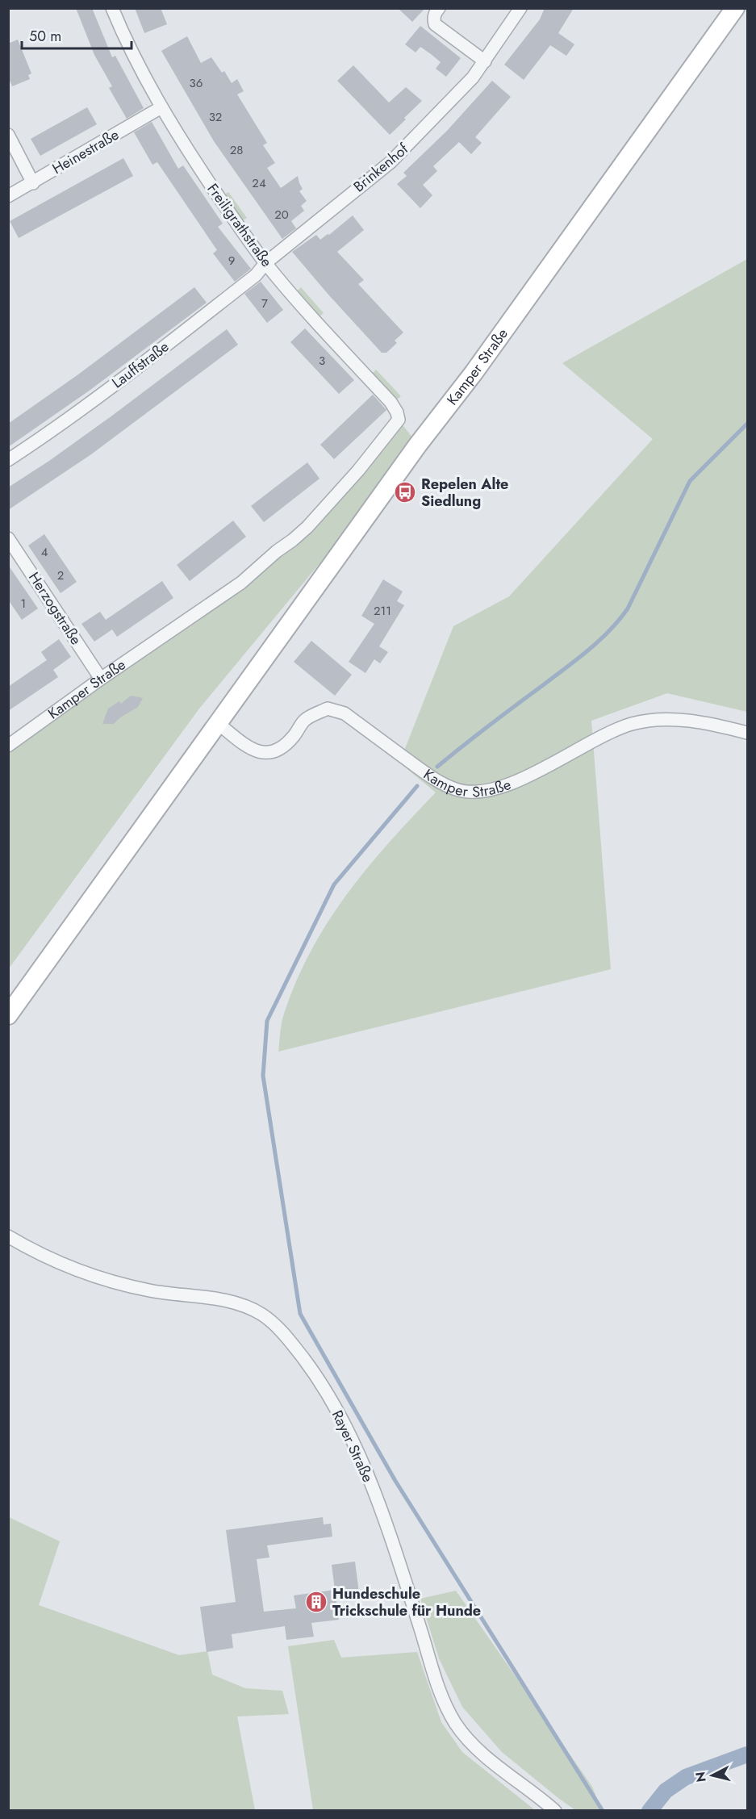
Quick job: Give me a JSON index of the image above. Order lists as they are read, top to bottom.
{
  "streets": {
    "main road": ["Kamper Straße"],
    "street": [
      "Heinestraße",
      "Brinkenhof",
      "Freiligrathstraße",
      "Lauffstraße",
      "Herzogstraße",
      "Rayer Straße"
    ]
  },
  "crossings": [
    ["Heinestraße", "Freiligrathstraße"],
    ["Brinkenhof", "Freiligrathstraße"],
    ["Brinkenhof", "Lauffstraße"],
    ["Freiligrathstraße", "Lauffstraße"],
    ["Freiligrathstraße", "Kamper Straße"],
    ["Kamper Straße", "Herzogstraße"]
  ],
  "places": {
    "bus stop": ["Repelen Alte Siedlung"],
    "building": ["Hundeschule Trickschule für Hunde"]
  },
  "house_numbers": [
    "36",
    "32",
    "28",
    "24",
    "20",
    "9",
    "7",
    "3",
    "4",
    "2",
    "1",
    "211"
  ],
  "scale_bar": "50 m",
  "north": "left"
}
